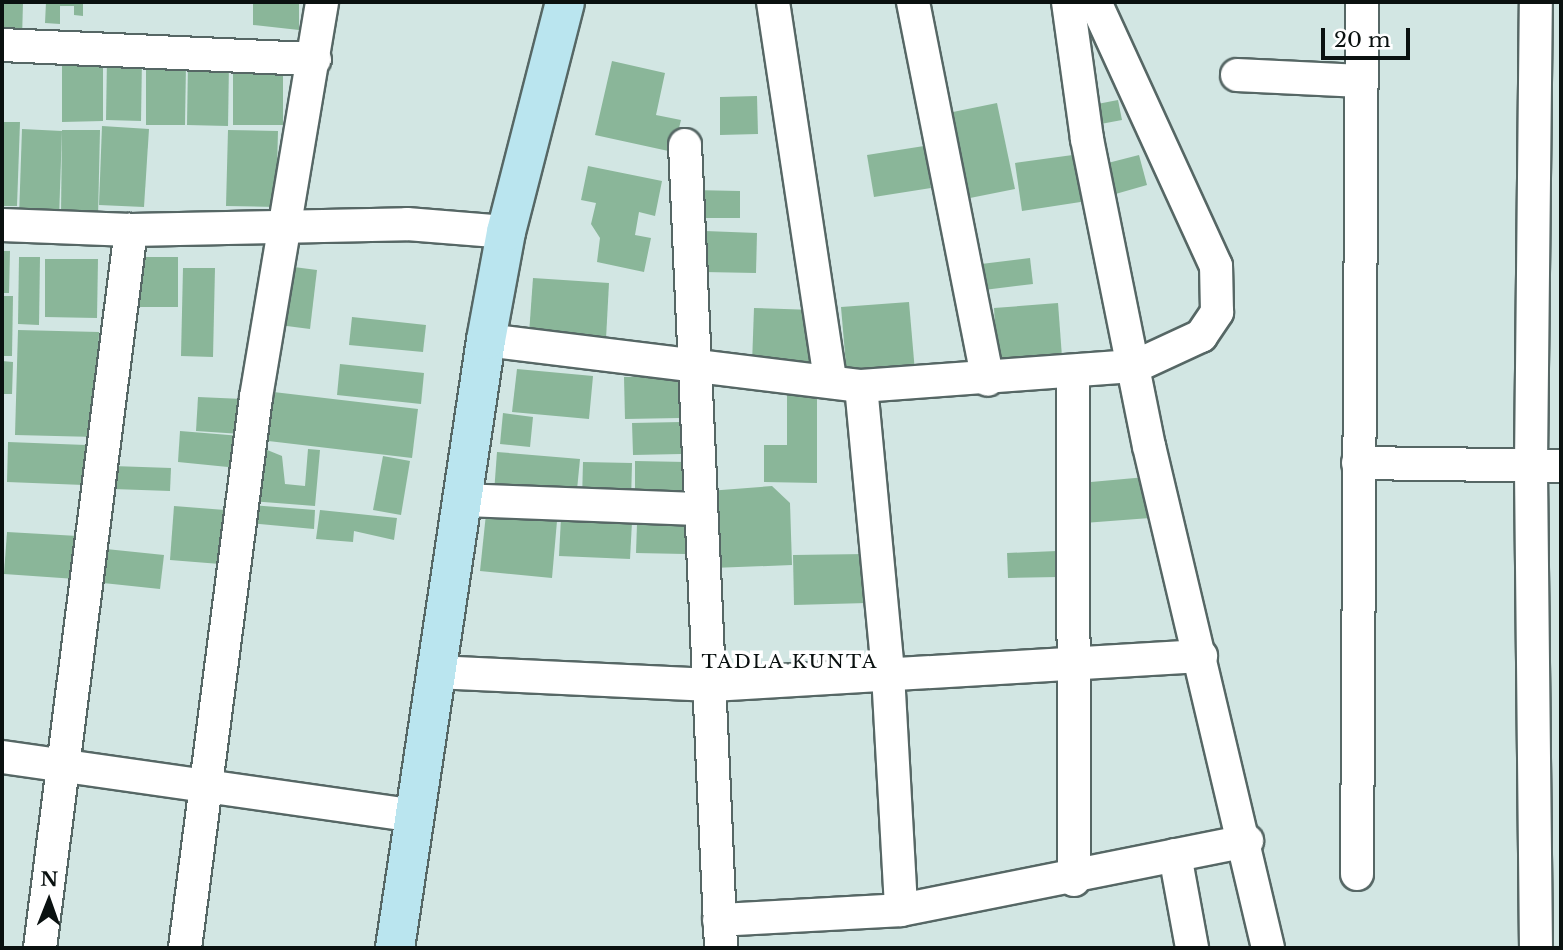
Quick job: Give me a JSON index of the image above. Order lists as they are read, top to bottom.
{
  "districts": ["TADLA KUNTA"],
  "scale_bar": "20 m",
  "north": "top"
}
